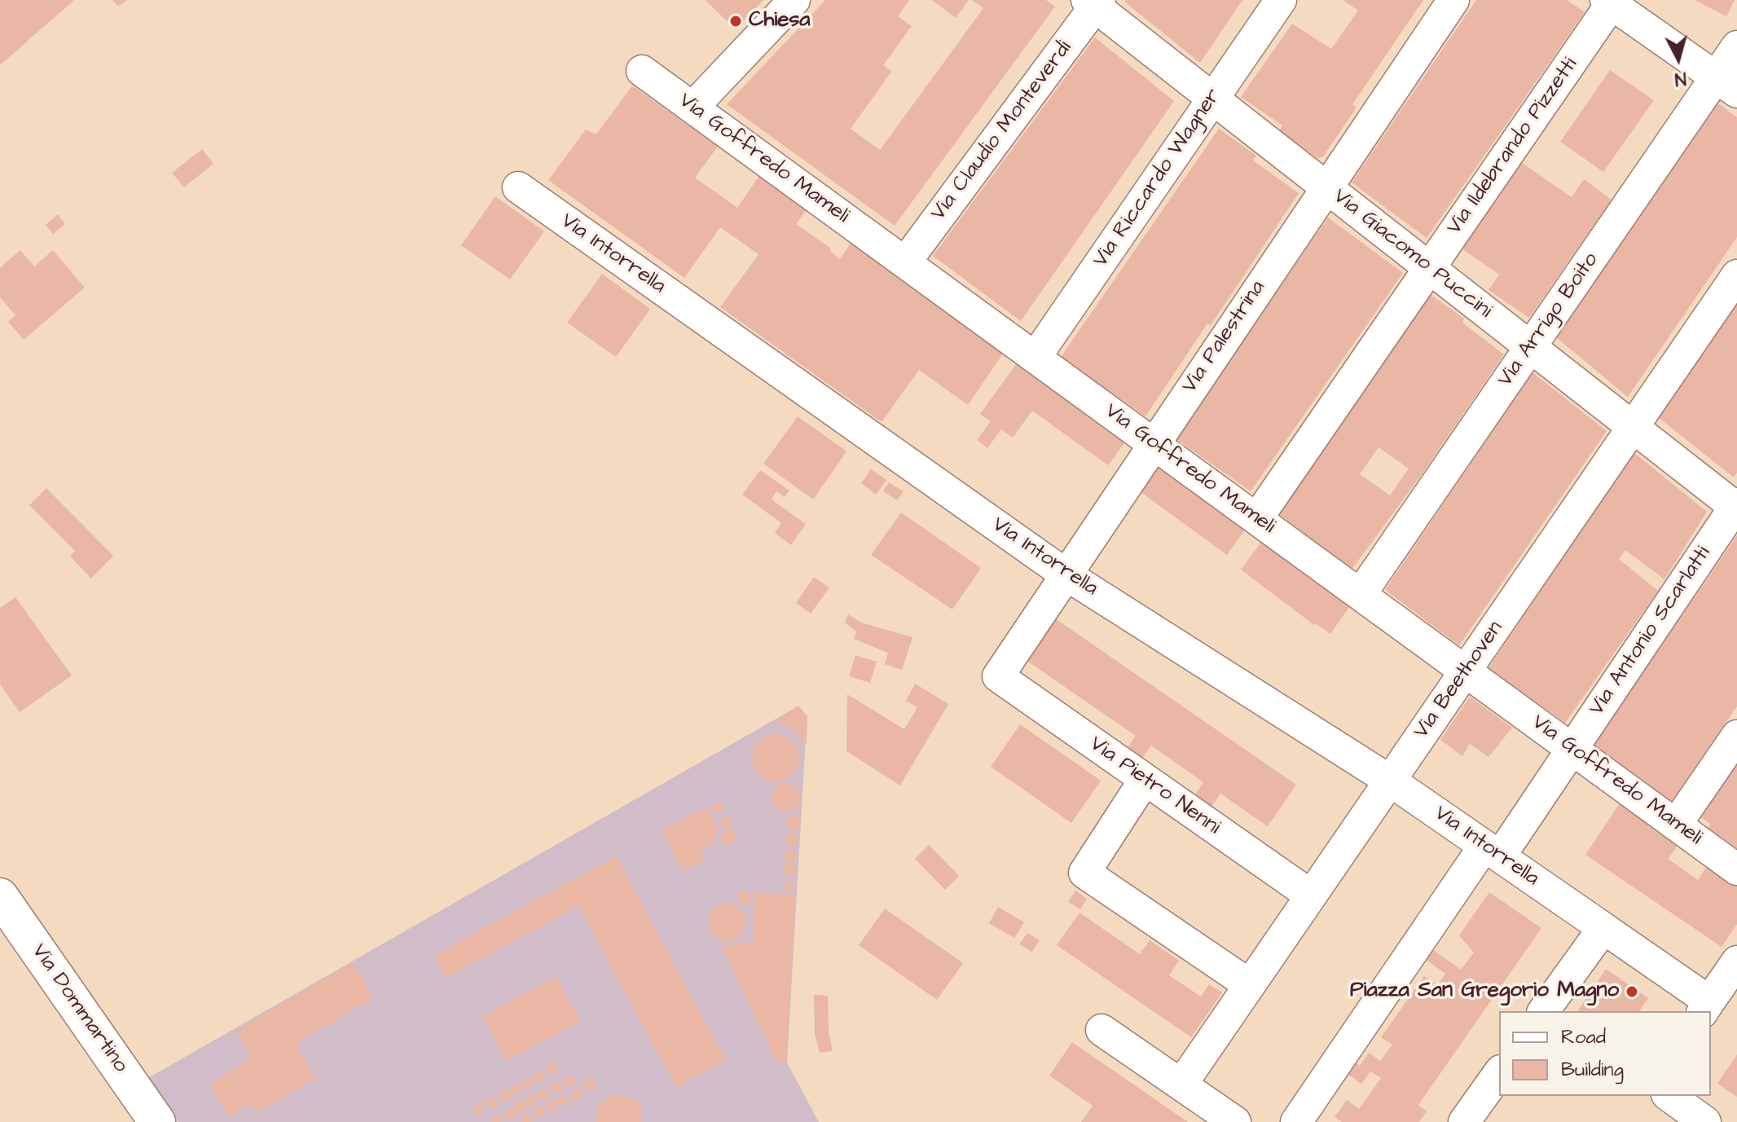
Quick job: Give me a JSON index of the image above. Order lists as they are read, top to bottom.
{
  "streets": {
    "street": [
      "Via Claudio Monteverdi",
      "Via Ildebrando Pizzetti",
      "Via Goffredo Mameli",
      "Via Riccardo Wagner",
      "Via Intorrella",
      "Via Giacomo Puccini",
      "Via Arrigo Boito",
      "Via Palestrina",
      "Via Antonio Scarlatti",
      "Via Beethoven",
      "Via Pietro Nenni",
      "Via Dommartino"
    ]
  },
  "crossings": [
    ["Via Claudio Monteverdi", "Via Goffredo Mameli"],
    ["Via Claudio Monteverdi", "Via Giacomo Puccini"],
    ["Via Ildebrando Pizzetti", "Via Goffredo Mameli"],
    ["Via Ildebrando Pizzetti", "Via Giacomo Puccini"],
    ["Via Goffredo Mameli", "Via Riccardo Wagner"],
    ["Via Goffredo Mameli", "Via Arrigo Boito"],
    ["Via Goffredo Mameli", "Via Palestrina"],
    ["Via Goffredo Mameli", "Via Antonio Scarlatti"],
    ["Via Goffredo Mameli", "Via Beethoven"],
    ["Via Riccardo Wagner", "Via Giacomo Puccini"],
    ["Via Intorrella", "Via Palestrina"],
    ["Via Intorrella", "Via Antonio Scarlatti"],
    ["Via Intorrella", "Via Beethoven"],
    ["Via Giacomo Puccini", "Via Arrigo Boito"],
    ["Via Giacomo Puccini", "Via Palestrina"],
    ["Via Giacomo Puccini", "Via Antonio Scarlatti"],
    ["Via Giacomo Puccini", "Via Beethoven"],
    ["Via Palestrina", "Via Pietro Nenni"],
    ["Via Beethoven", "Via Pietro Nenni"]
  ],
  "places": ["Chiesa", "Piazza San Gregorio Magno"],
  "legend": ["Road", "Building"],
  "north": "bottom"
}
